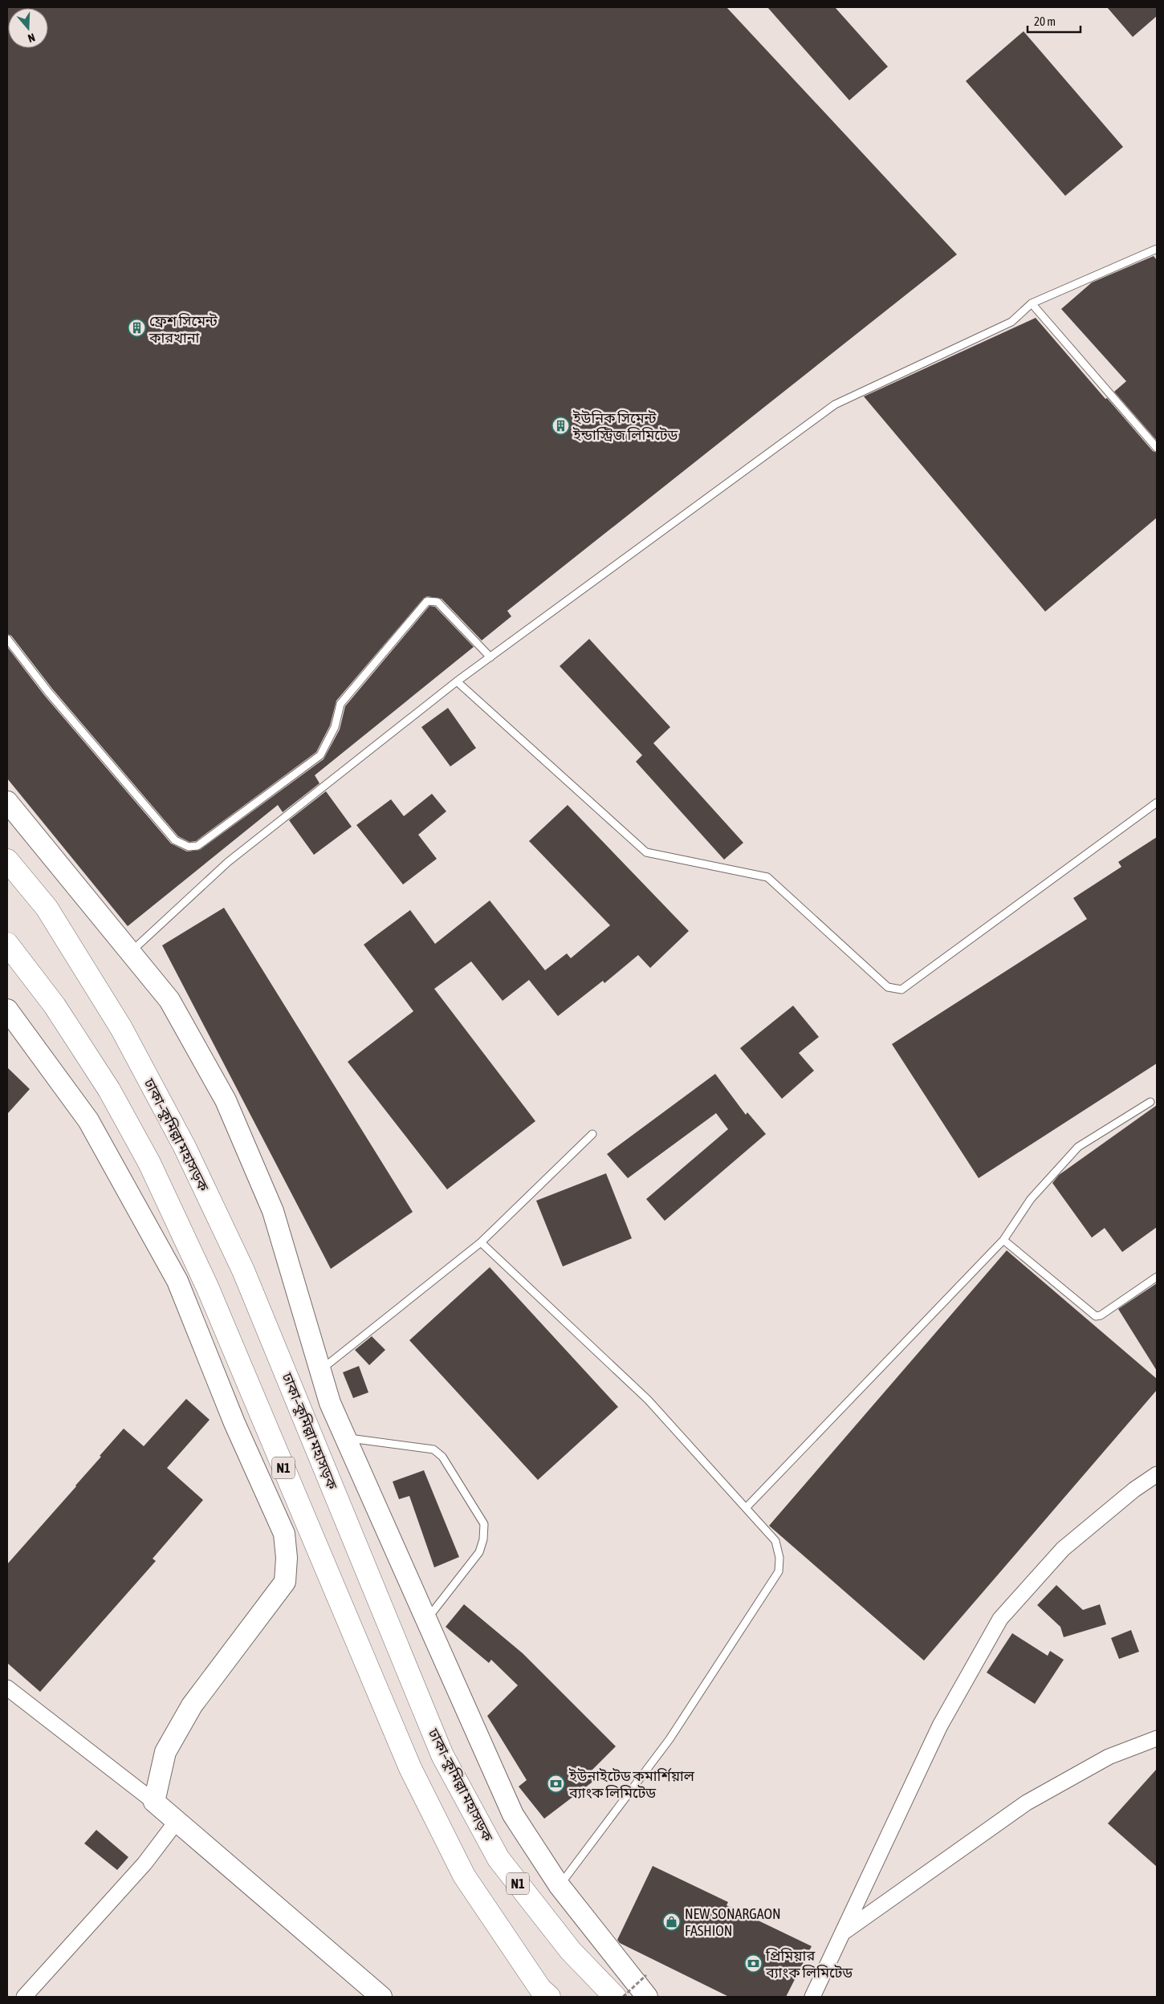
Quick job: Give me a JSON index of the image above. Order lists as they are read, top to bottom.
{
  "streets": {
    "highway": ["ঢাকা–কুমিল্লা মহাসড়ক", "N1"]
  },
  "places": {
    "building": ["ফ্রেশ সিমেন্ট কারখানা", "ইউনিক সিমেন্ট ইন্ডাস্ট্রিজ লিমিটেড"],
    "bank": ["ইউনাইটেড কমার্শিয়াল ব্যাংক লিমিটেড", "প্রিমিয়ার ব্যাংক লিমিটেড"],
    "shop": ["NEW SONARGAON FASHION"]
  },
  "scale_bar": "20 m",
  "north": "bottom"
}
